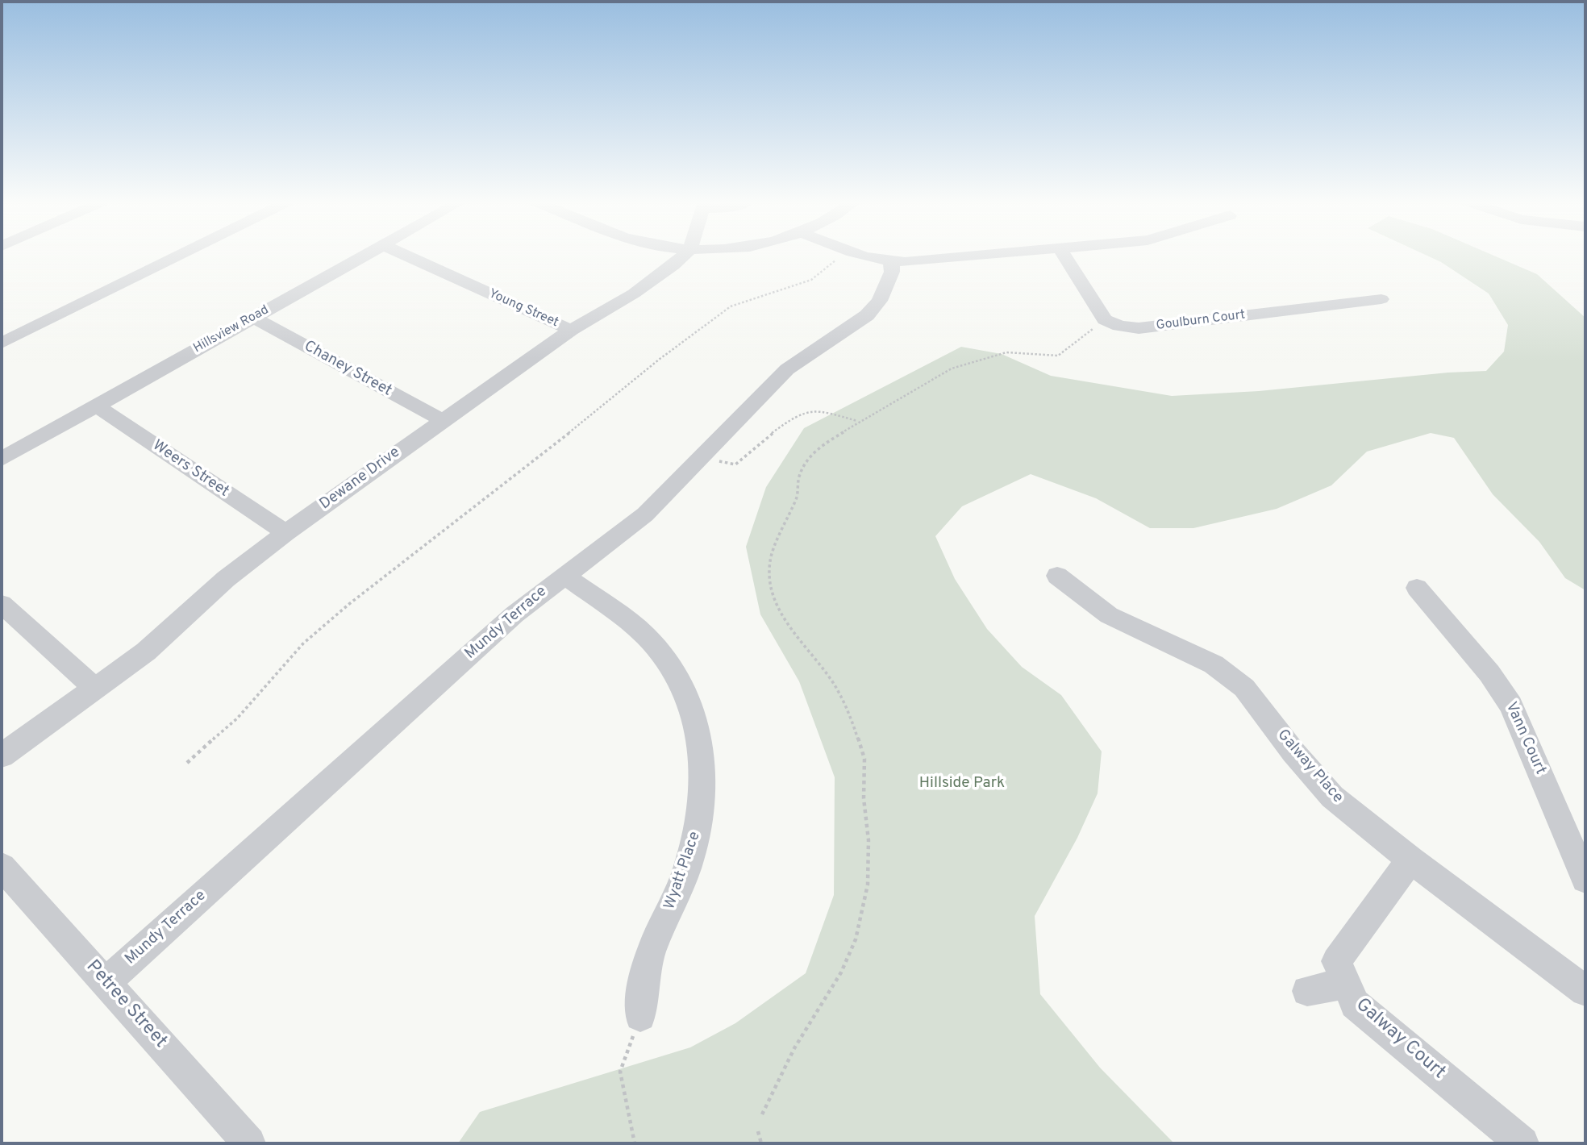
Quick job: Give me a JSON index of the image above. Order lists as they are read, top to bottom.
{
  "streets": {
    "street": [
      "Young Street",
      "Goulburn Court",
      "Hillsview Road",
      "Chaney Street",
      "Weers Street",
      "Dewane Drive",
      "Mundy Terrace",
      "Vann Court",
      "Galway Place",
      "Wyatt Place",
      "Petree Street",
      "Galway Court"
    ]
  },
  "crossings": [
    ["Young Street", "Dewane Drive"],
    ["Hillsview Road", "Chaney Street"],
    ["Hillsview Road", "Weers Street"],
    ["Chaney Street", "Dewane Drive"],
    ["Weers Street", "Dewane Drive"],
    ["Mundy Terrace", "Wyatt Place"],
    ["Mundy Terrace", "Petree Street"],
    ["Galway Place", "Galway Court"]
  ],
  "parks": ["Hillside Park"]
}
